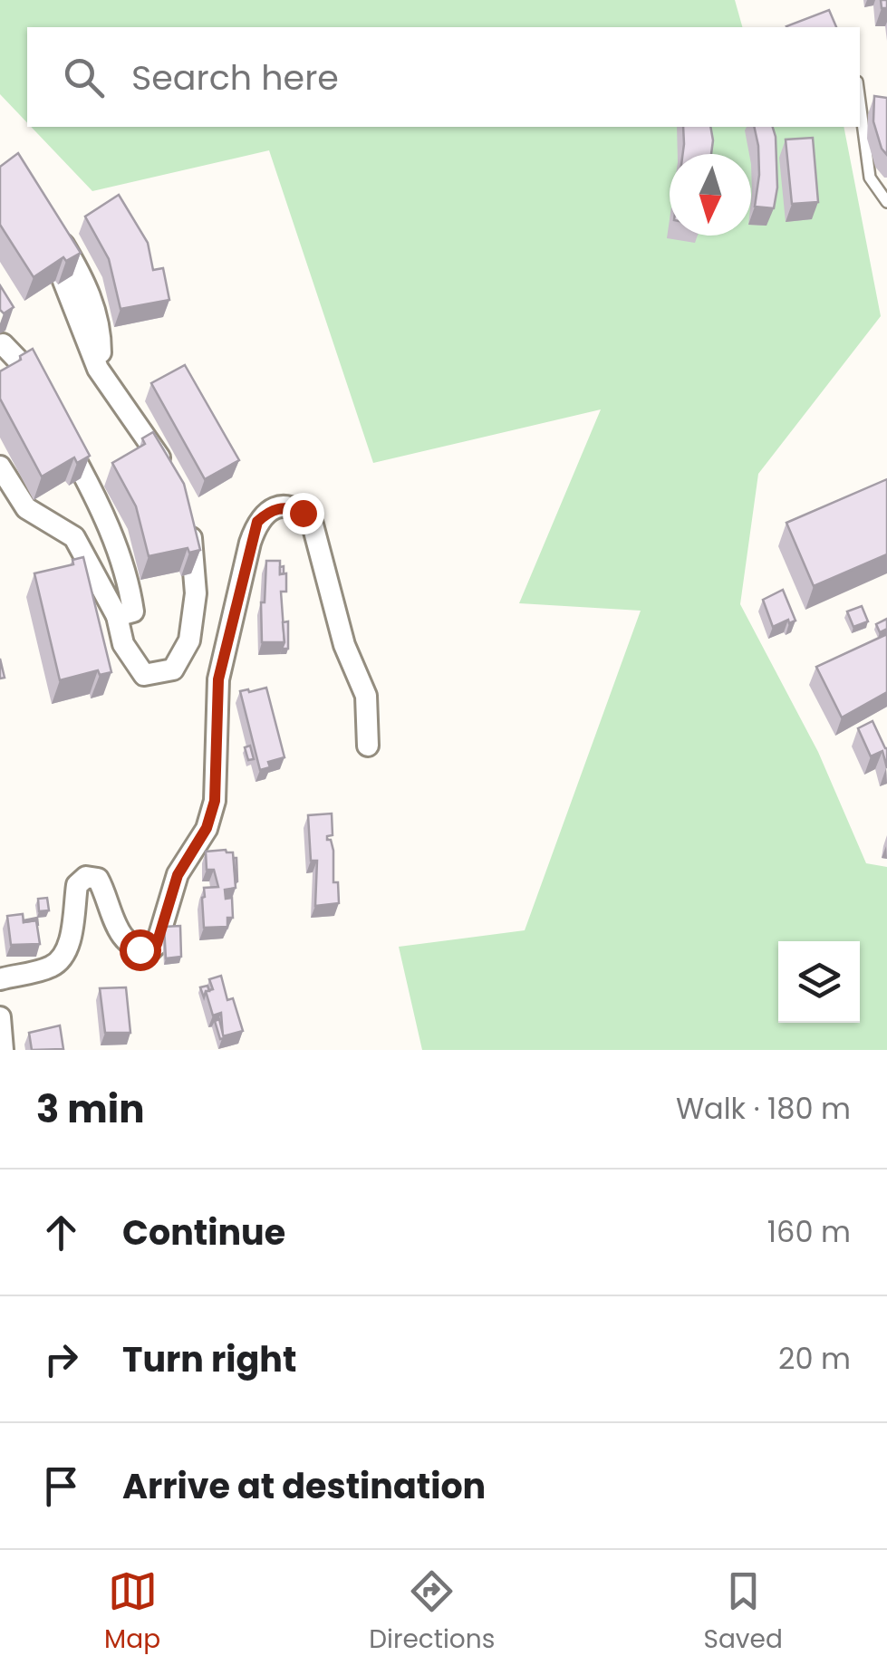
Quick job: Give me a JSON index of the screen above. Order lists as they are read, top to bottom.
{
  "north": "bottom",
  "page": {
    "search": "Search here",
    "heading": ["3 min", "Walk · 180 m"],
    "list": [
      ["Continue", "160 m"],
      ["Turn right", "20 m"],
      "Arrive at destination"
    ],
    "nav": ["Map", "Directions", "Saved"]
  }
}
